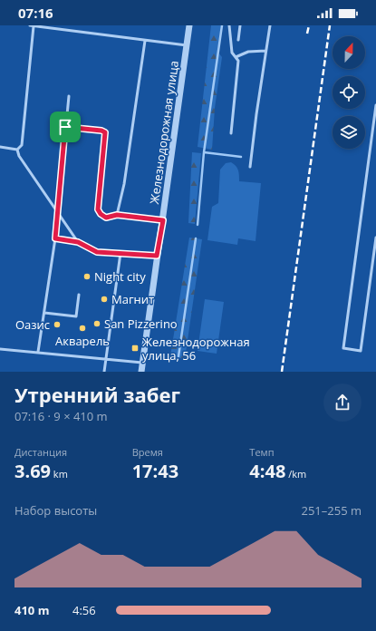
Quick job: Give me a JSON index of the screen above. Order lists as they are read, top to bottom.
{
  "streets": {
    "street": ["Железнодорожная улица"]
  },
  "places": {
    "other": [
      "Night city",
      "Магнит",
      "San Pizzerino",
      "Оазис",
      "Акварель"
    ],
    "transit": ["Железнодорожная улица, 56"]
  },
  "north": "top",
  "page": {
    "status": "07:16",
    "heading": ["Утренний забег", "07:16 · 9 × 410 m"],
    "stats": [
      ["Дистанция", "3.69 km"],
      ["Время", "17:43"],
      ["Темп", "4:48 /km"]
    ],
    "chart": ["Набор высоты", "251–255 m"],
    "list": [
      {
        "name": "410 m",
        "note": "4:56"
      }
    ]
  }
}
